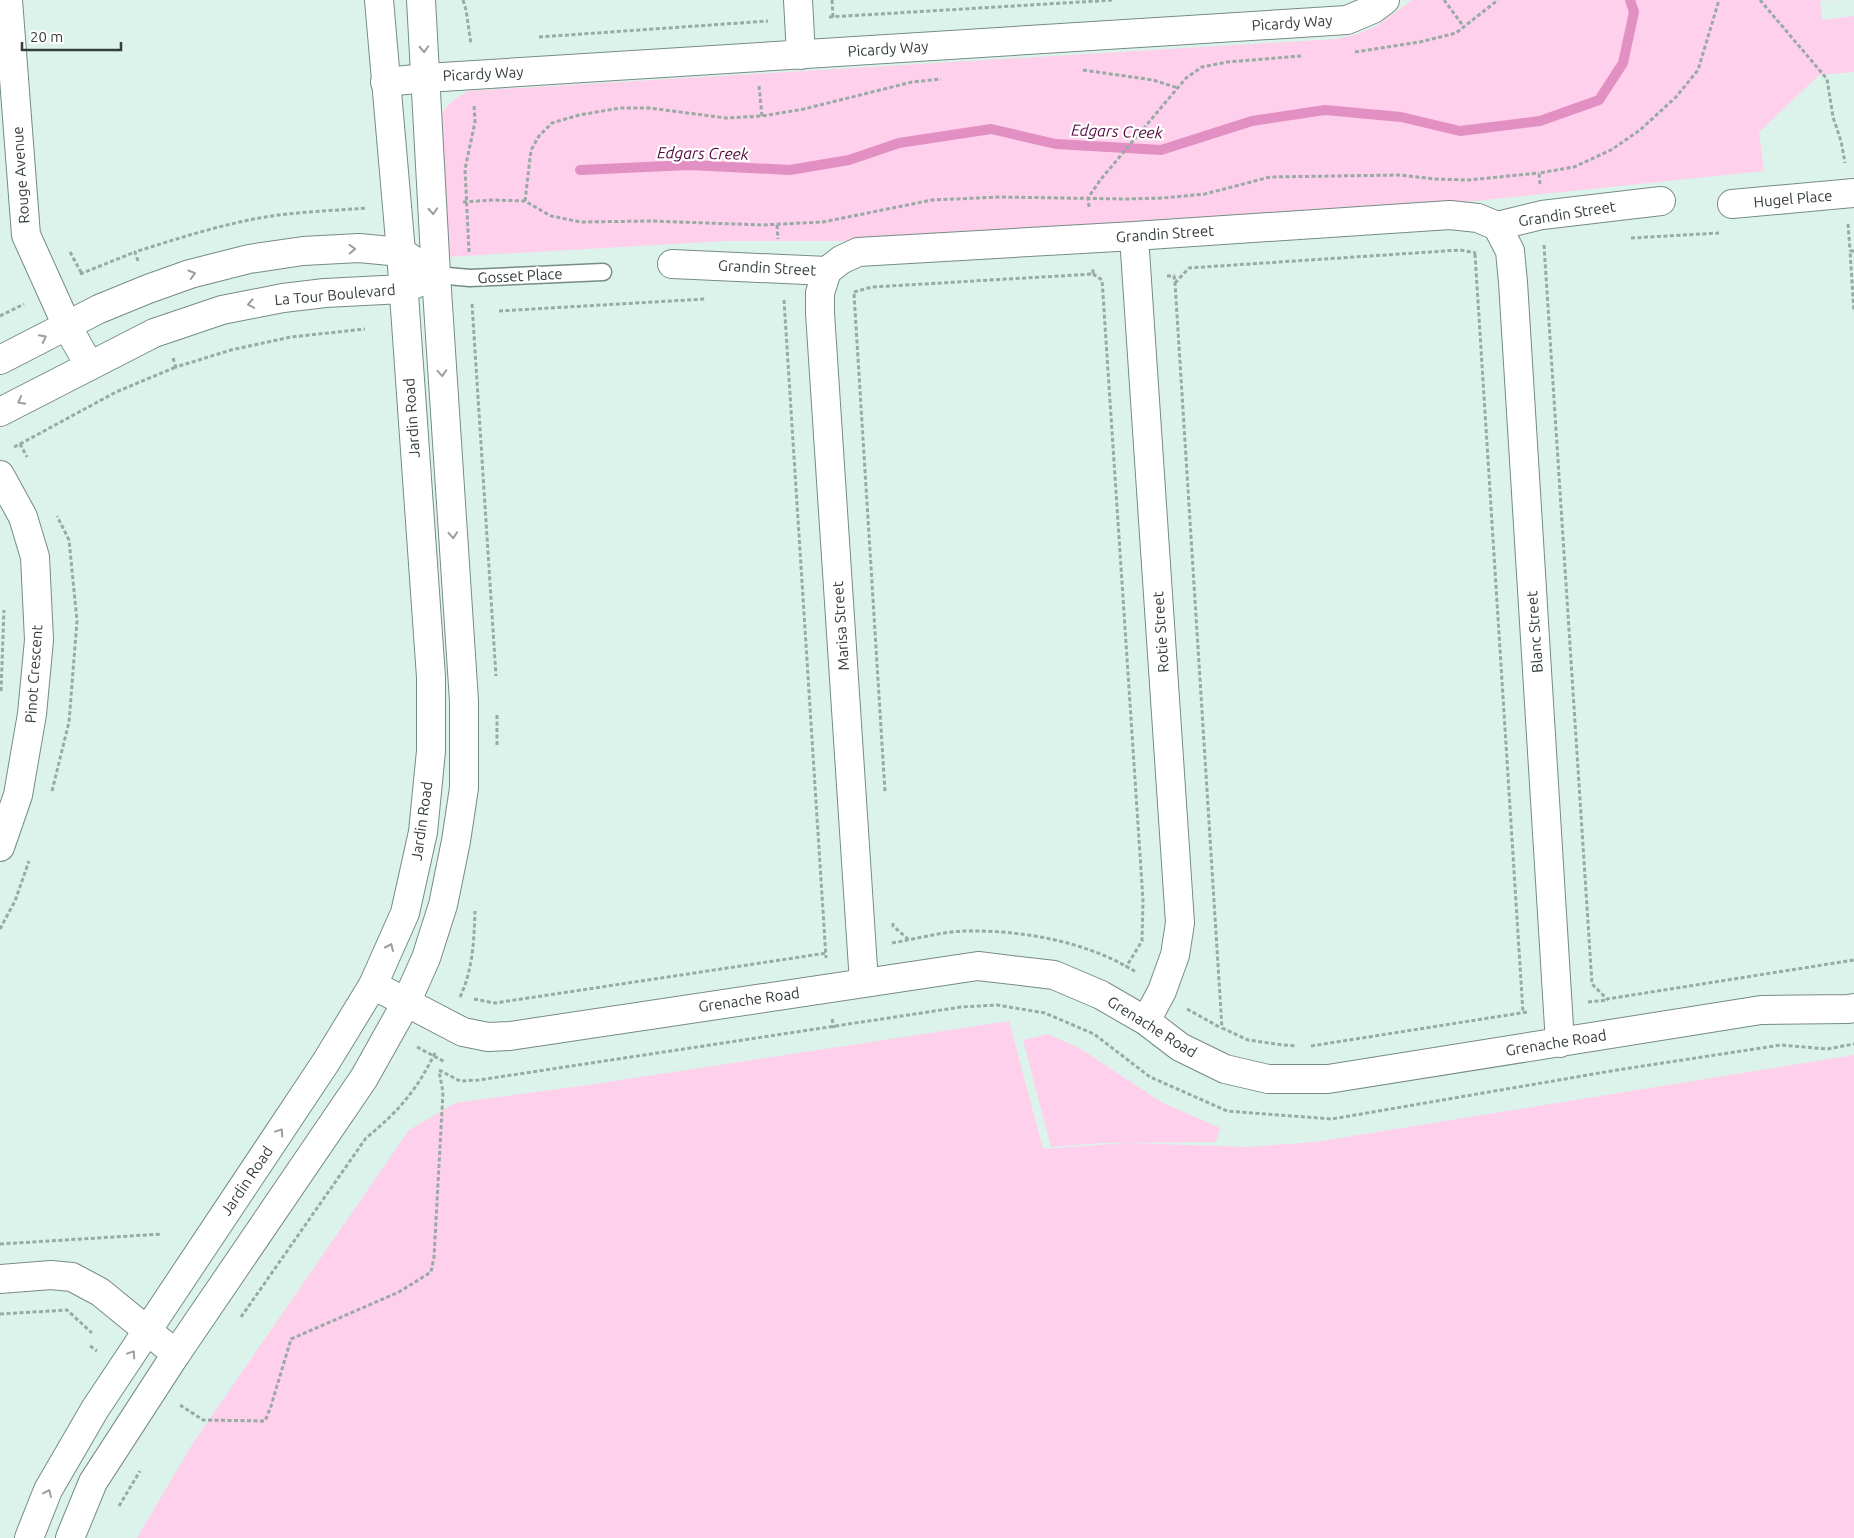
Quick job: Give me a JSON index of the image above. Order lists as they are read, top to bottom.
{
  "streets": {
    "street": [
      "Picardy Way",
      "Rouge Avenue",
      "Hugel Place",
      "Grandin Street",
      "La Tour Boulevard",
      "Jardin Road",
      "Marisa Street",
      "Rotie Street",
      "Blanc Street",
      "Pinot Crescent",
      "Grenache Road"
    ],
    "lane": ["Gosset Place"]
  },
  "crossings": [
    ["Picardy Way", "Jardin Road"],
    ["Rouge Avenue", "La Tour Boulevard"],
    ["Grandin Street", "Marisa Street"],
    ["Grandin Street", "Rotie Street"],
    ["Grandin Street", "Blanc Street"],
    ["Gosset Place", "La Tour Boulevard"],
    ["La Tour Boulevard", "Jardin Road"],
    ["Jardin Road", "Grenache Road"],
    ["Marisa Street", "Grenache Road"],
    ["Rotie Street", "Grenache Road"],
    ["Blanc Street", "Grenache Road"]
  ],
  "water": ["Edgars Creek"],
  "scale_bar": "20 m"
}
